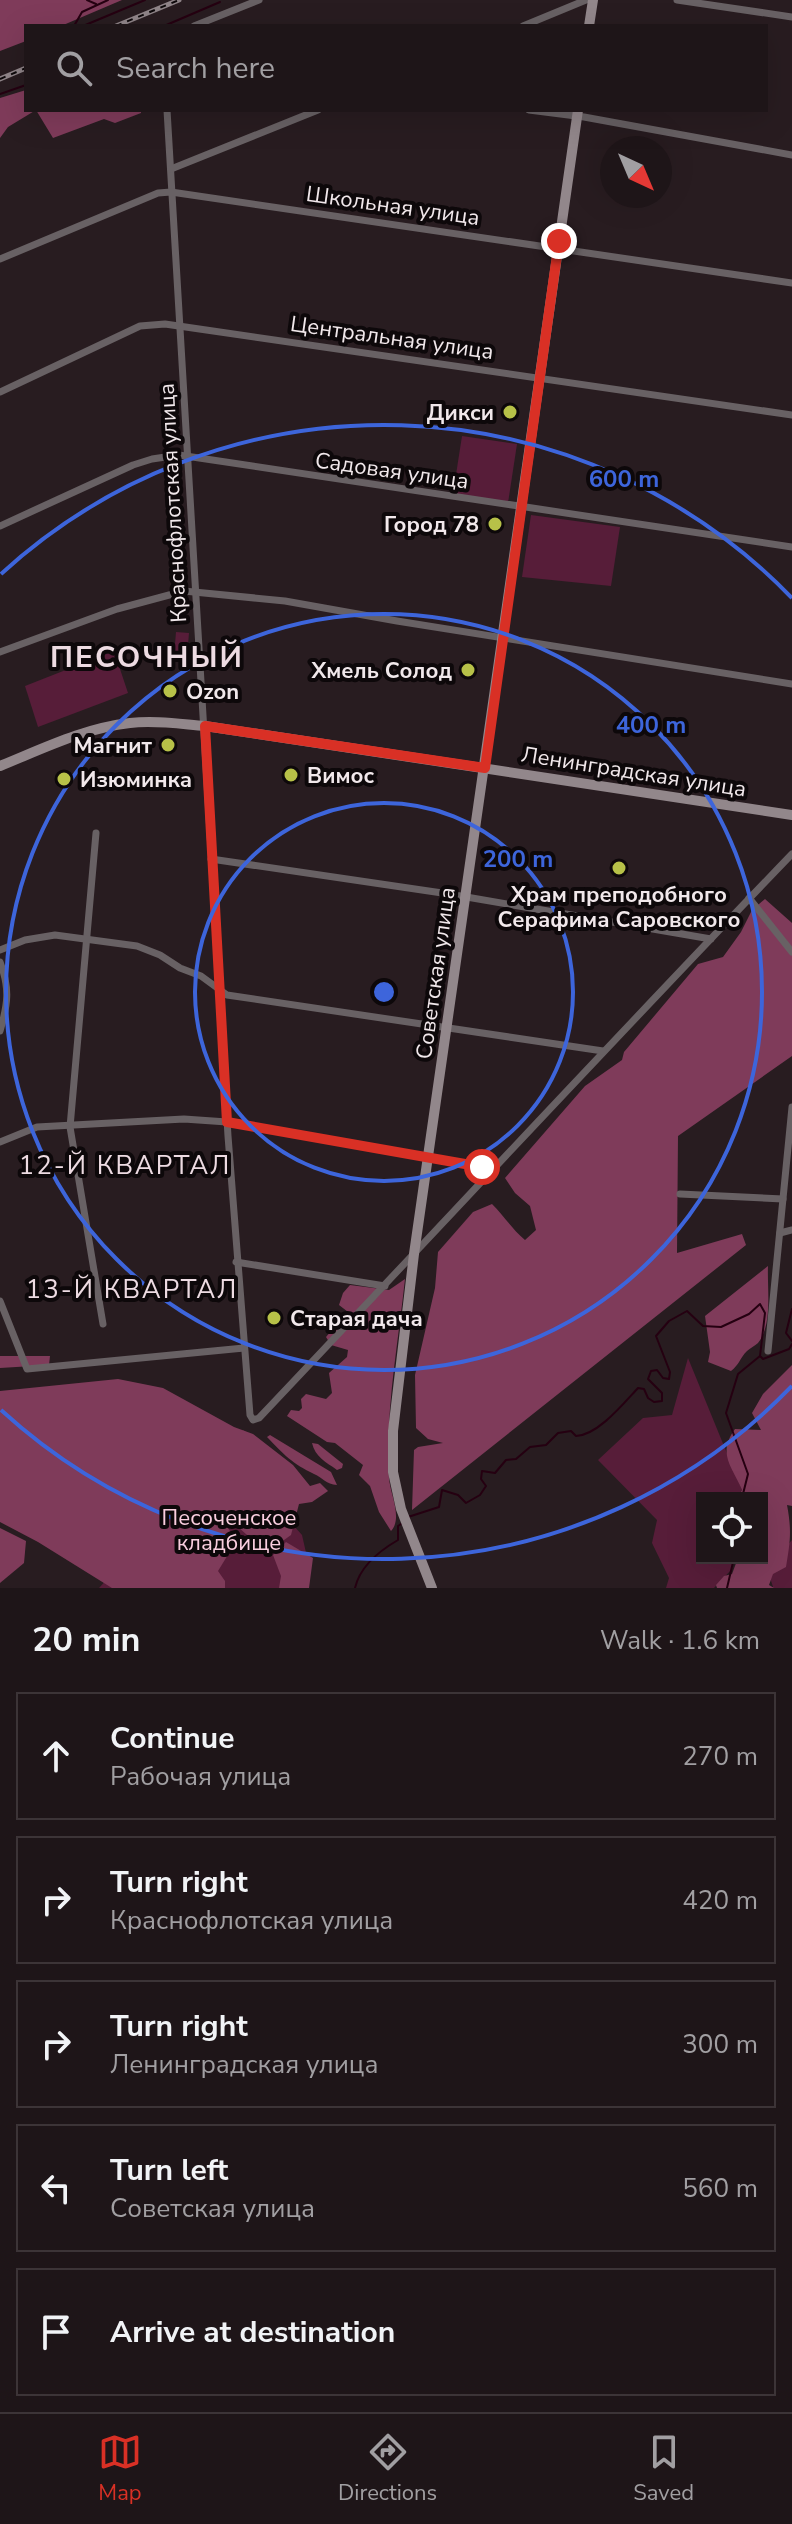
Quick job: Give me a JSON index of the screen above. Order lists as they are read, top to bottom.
{
  "streets": {
    "main road": ["Ленинградская улица", "Советская улица"],
    "street": [
      "Школьная улица",
      "Центральная улица",
      "Садовая улица",
      "Краснофлотская улица"
    ]
  },
  "crossings": [
    ["Школьная улица", "Краснофлотская улица"],
    ["Школьная улица", "Советская улица"],
    ["Центральная улица", "Краснофлотская улица"],
    ["Центральная улица", "Советская улица"],
    ["Садовая улица", "Краснофлотская улица"],
    ["Садовая улица", "Советская улица"],
    ["Краснофлотская улица", "Ленинградская улица"],
    ["Ленинградская улица", "Советская улица"]
  ],
  "districts": ["ПЕСОЧНЫЙ", "12-Й КВАРТАЛ", "13-Й КВАРТАЛ"],
  "parks": ["Песоченское кладбище"],
  "places": [
    "Дикси",
    "Город 78",
    "Хмель Солод",
    "Ozon",
    "Магнит",
    "Вимос",
    "Изюминка",
    "Храм преподобного Серафима Саровского",
    "Старая дача"
  ],
  "north": "bottom right",
  "page": {
    "search": "Search here",
    "heading": ["20 min", "Walk · 1.6 km"],
    "list": [
      ["Continue", "Рабочая улица", "270 m"],
      ["Turn right", "Краснофлотская улица", "420 m"],
      ["Turn right", "Ленинградская улица", "300 m"],
      ["Turn left", "Советская улица", "560 m"],
      "Arrive at destination"
    ],
    "nav": ["Map", "Directions", "Saved"]
  },
  "rings": ["600 m", "400 m", "200 m"]
}
